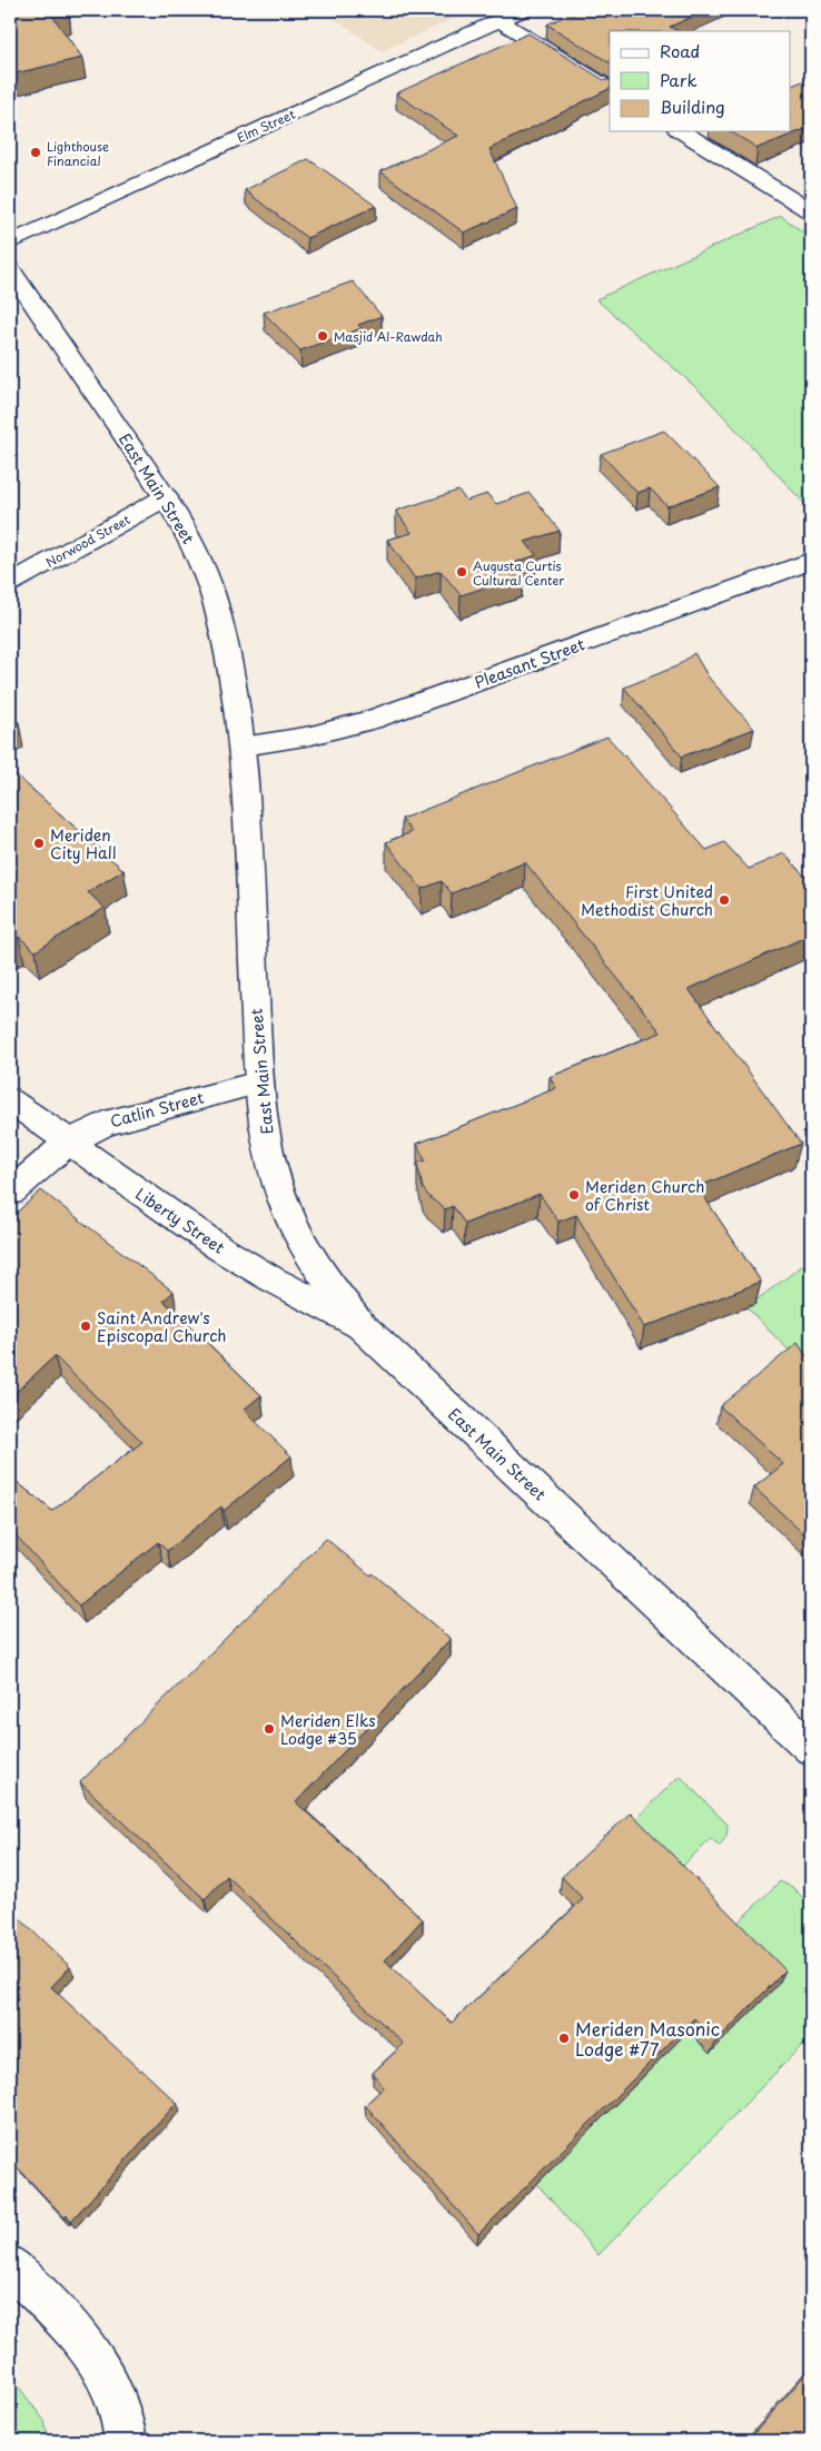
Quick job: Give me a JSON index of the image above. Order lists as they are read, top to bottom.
{
  "streets": {
    "main road": [
      "Elm Street",
      "East Main Street",
      "Norwood Street",
      "Pleasant Street",
      "Catlin Street",
      "Liberty Street"
    ]
  },
  "crossings": [
    ["East Main Street", "Norwood Street"],
    ["East Main Street", "Pleasant Street"],
    ["East Main Street", "Catlin Street"],
    ["East Main Street", "Liberty Street"],
    ["Catlin Street", "Liberty Street"]
  ],
  "places": [
    "Lighthouse Financial",
    "Masjid Al-Rawdah",
    "Augusta Curtis Cultural Center",
    "Meriden City Hall",
    "First United Methodist Church",
    "Meriden Church of Christ",
    "Saint Andrew's Episcopal Church",
    "Meriden Elks Lodge #35",
    "Meriden Masonic Lodge #77"
  ],
  "legend": ["Road", "Park", "Building"]
}
